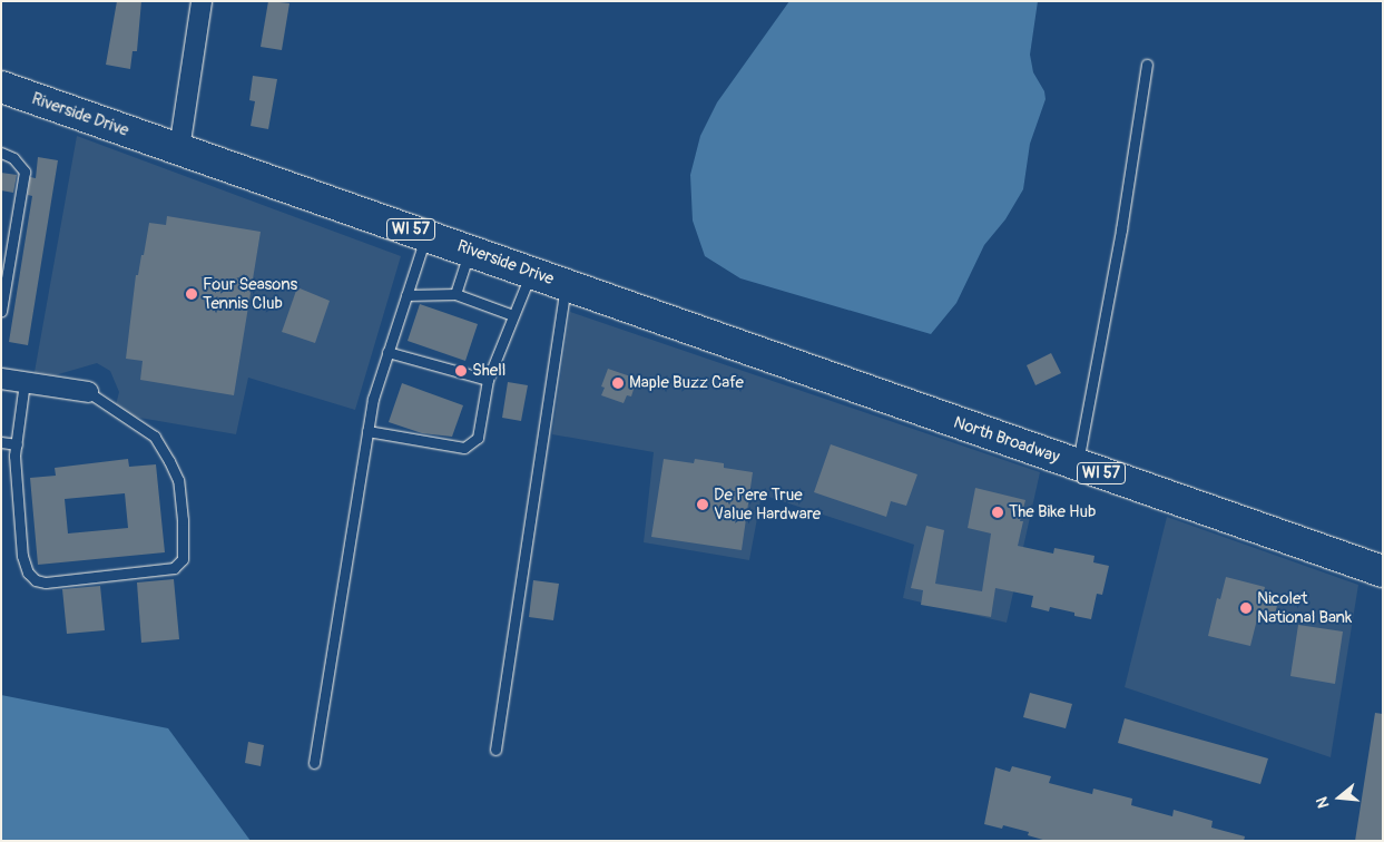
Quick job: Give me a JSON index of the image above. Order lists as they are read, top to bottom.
{
  "streets": {
    "main road": ["Riverside Drive", "WI 57", "North Broadway"]
  },
  "crossings": [
    ["Riverside Drive", "North Broadway"]
  ],
  "places": [
    "Four Seasons Tennis Club",
    "Shell",
    "Maple Buzz Cafe",
    "De Pere True Value Hardware",
    "The Bike Hub",
    "Nicolet National Bank"
  ],
  "north": "left"
}
